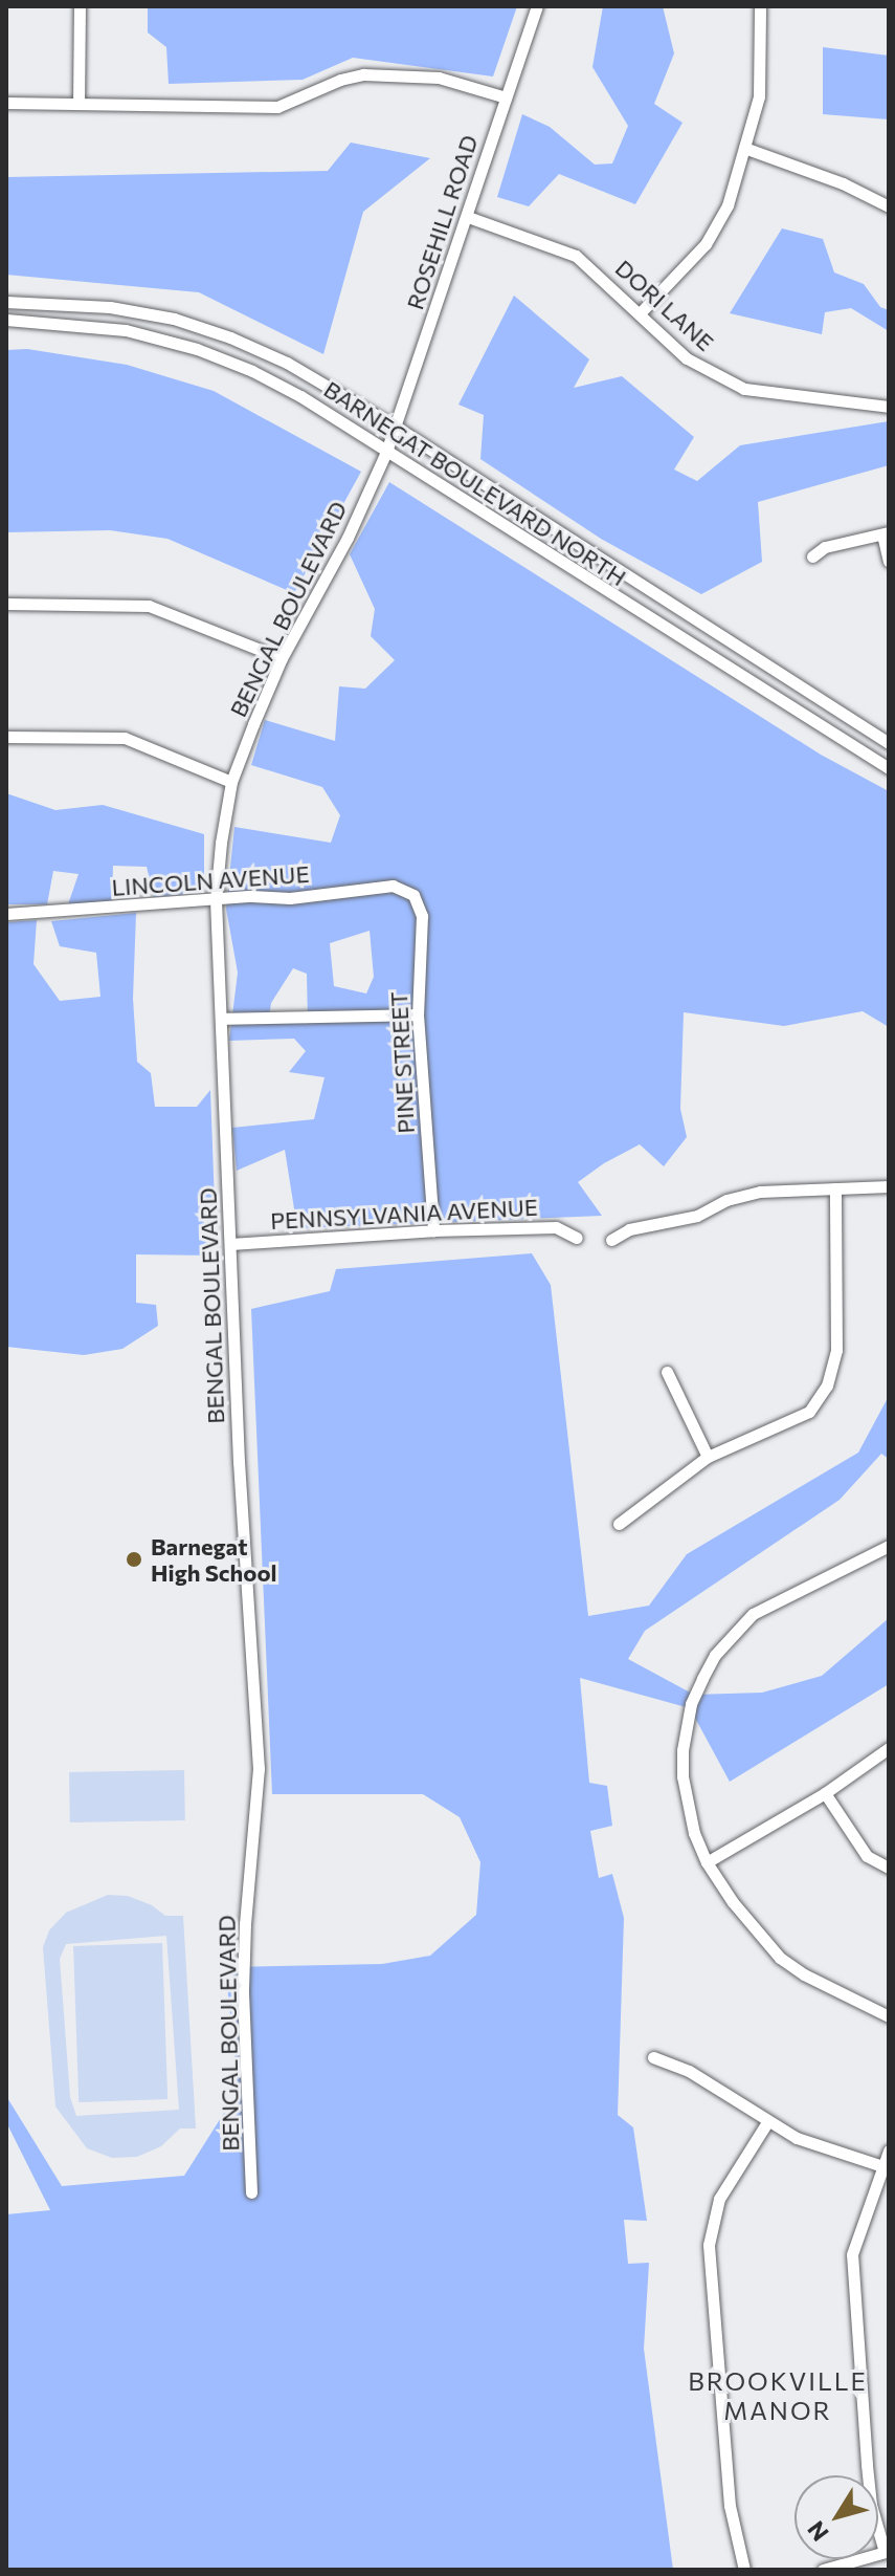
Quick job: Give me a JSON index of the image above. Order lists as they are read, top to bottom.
{
  "streets": {
    "street": [
      "ROSEHILL ROAD",
      "DORI LANE",
      "BARNEGAT BOULEVARD NORTH",
      "BENGAL BOULEVARD",
      "LINCOLN AVENUE",
      "PINE STREET",
      "PENNSYLVANIA AVENUE"
    ]
  },
  "crossings": [
    ["ROSEHILL ROAD", "DORI LANE"],
    ["ROSEHILL ROAD", "BARNEGAT BOULEVARD NORTH"],
    ["ROSEHILL ROAD", "BENGAL BOULEVARD"],
    ["BARNEGAT BOULEVARD NORTH", "BENGAL BOULEVARD"],
    ["BENGAL BOULEVARD", "LINCOLN AVENUE"],
    ["BENGAL BOULEVARD", "PENNSYLVANIA AVENUE"],
    ["LINCOLN AVENUE", "PINE STREET"],
    ["PINE STREET", "PENNSYLVANIA AVENUE"]
  ],
  "districts": ["BROOKVILLE MANOR"],
  "places": ["Barnegat High School"],
  "north": "bottom left"
}
